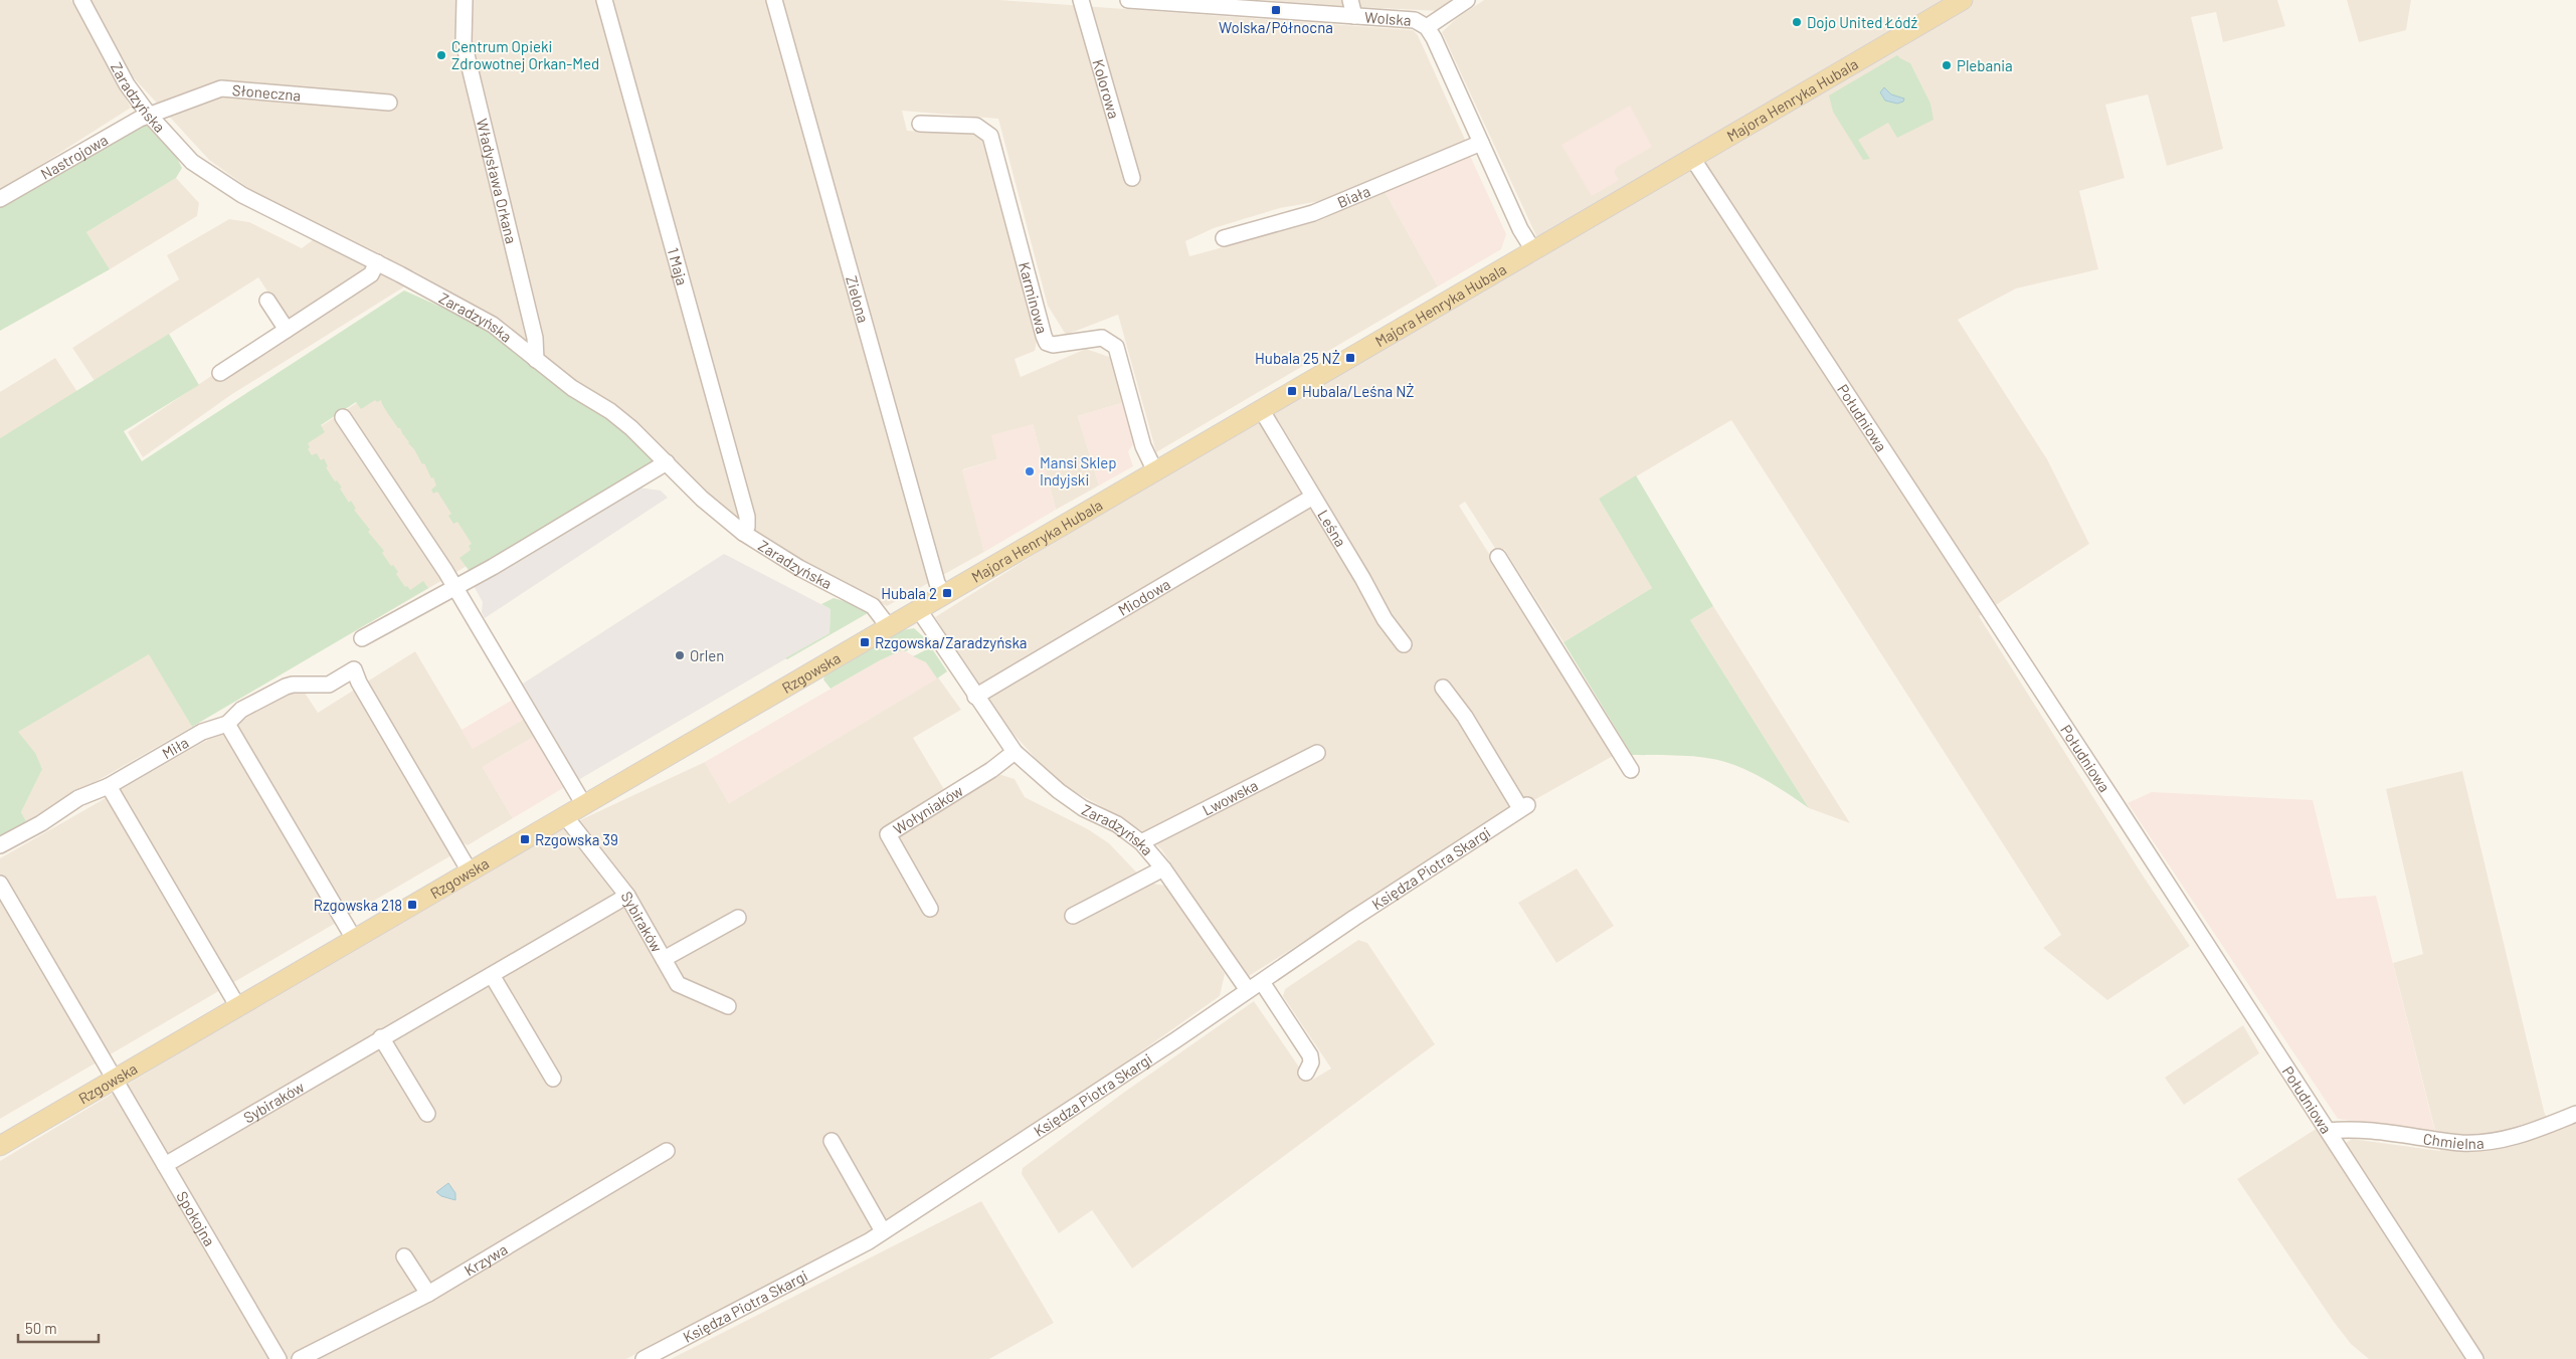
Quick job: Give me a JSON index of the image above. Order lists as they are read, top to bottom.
{
  "streets": {
    "main road": ["Majora Henryka Hubala", "Rzgowska"],
    "street": [
      "Wolska",
      "Kolorowa",
      "Słoneczna",
      "Zaradzyńska",
      "Nastrojowa",
      "Władysława Orkana",
      "Biała",
      "1 Maja",
      "Karminowa",
      "Zielona",
      "Południowa",
      "Leśna",
      "Miodowa",
      "Miła",
      "Lwowska",
      "Wołyniaków",
      "Księdza Piotra Skargi",
      "Sybiraków",
      "Chmielna",
      "Spokojna",
      "Krzywa"
    ]
  },
  "crossings": [
    ["Wolska", "Majora Henryka Hubala"],
    ["Wolska", "Biała"],
    ["Słoneczna", "Zaradzyńska"],
    ["Słoneczna", "Nastrojowa"],
    ["Zaradzyńska", "Majora Henryka Hubala"],
    ["Zaradzyńska", "Nastrojowa"],
    ["Zaradzyńska", "Władysława Orkana"],
    ["Zaradzyńska", "1 Maja"],
    ["Zaradzyńska", "Miodowa"],
    ["Zaradzyńska", "Rzgowska"],
    ["Zaradzyńska", "Lwowska"],
    ["Zaradzyńska", "Wołyniaków"],
    ["Zaradzyńska", "Księdza Piotra Skargi"],
    ["Majora Henryka Hubala", "Karminowa"],
    ["Majora Henryka Hubala", "Zielona"],
    ["Majora Henryka Hubala", "Południowa"],
    ["Majora Henryka Hubala", "Leśna"],
    ["Majora Henryka Hubala", "Rzgowska"],
    ["Południowa", "Chmielna"],
    ["Leśna", "Miodowa"],
    ["Rzgowska", "Miła"],
    ["Rzgowska", "Spokojna"],
    ["Sybiraków", "Spokojna"]
  ],
  "places": {
    "transit": [
      "Wolska/Północna",
      "Hubala 25 NŻ",
      "Hubala/Leśna NŻ",
      "Hubala 2",
      "Rzgowska/Zaradzyńska",
      "Rzgowska 39",
      "Rzgowska 218"
    ],
    "other": [
      "Dojo United Łódź",
      "Centrum Opieki Zdrowotnej Orkan-Med",
      "Plebania",
      "Mansi Sklep Indyjski",
      "Orlen"
    ]
  },
  "scale_bar": "50 m"
}
